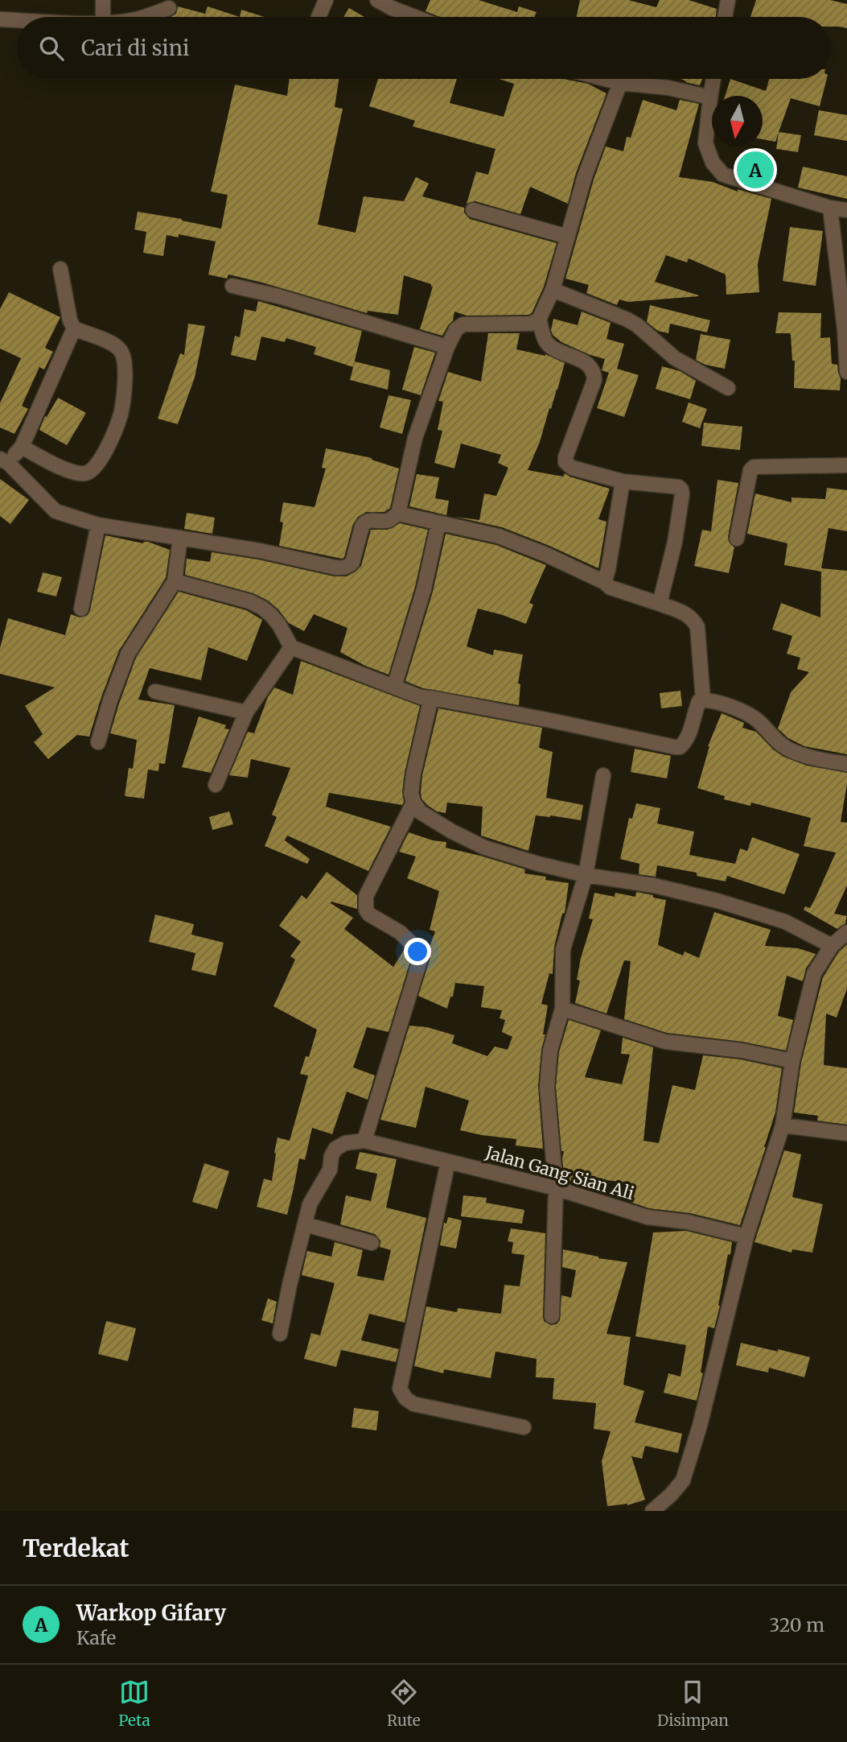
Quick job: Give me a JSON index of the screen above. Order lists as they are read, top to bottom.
{
  "streets": {
    "street": ["Jalan Gang Sian Ali"]
  },
  "north": "bottom",
  "page": {
    "search": "Cari di sini",
    "pins": "A",
    "heading": "Terdekat",
    "list": [
      {
        "mark": "A",
        "name": "Warkop Gifary",
        "note": "Kafe",
        "value": "320 m"
      }
    ],
    "nav": ["Peta", "Rute", "Disimpan"]
  }
}
